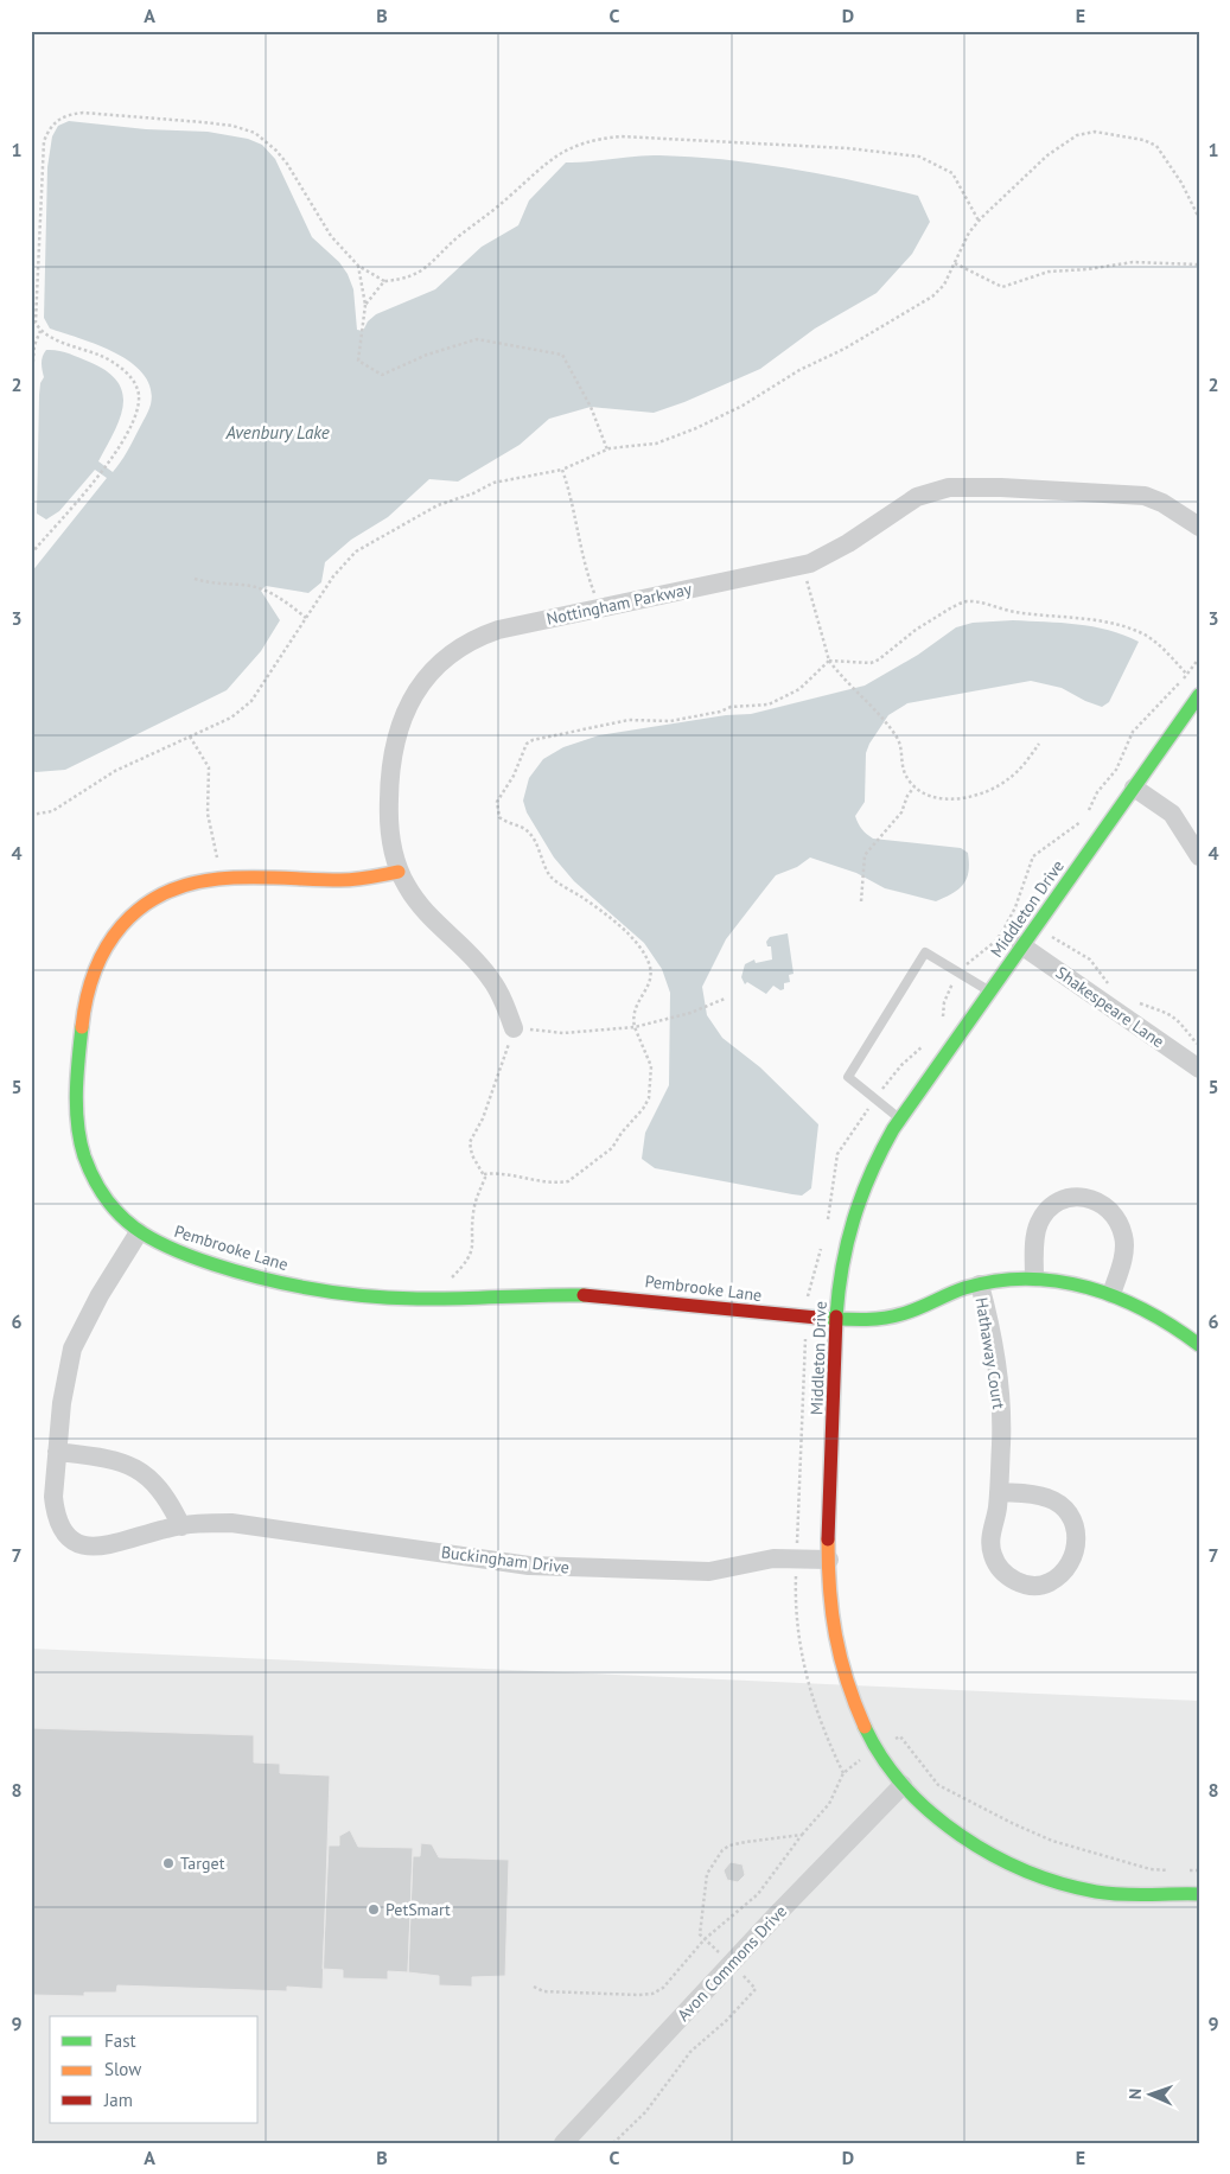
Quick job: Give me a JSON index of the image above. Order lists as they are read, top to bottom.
{
  "streets": {
    "street": [
      "Nottingham Parkway",
      "Middleton Drive",
      "Shakespeare Lane",
      "Pembrooke Lane",
      "Hathaway Court",
      "Buckingham Drive",
      "Avon Commons Drive"
    ]
  },
  "crossings": [
    ["Nottingham Parkway", "Pembrooke Lane"],
    ["Middleton Drive", "Shakespeare Lane"],
    ["Middleton Drive", "Pembrooke Lane"],
    ["Middleton Drive", "Buckingham Drive"],
    ["Middleton Drive", "Avon Commons Drive"],
    ["Pembrooke Lane", "Hathaway Court"],
    ["Pembrooke Lane", "Buckingham Drive"]
  ],
  "water": ["Avenbury Lake"],
  "places": ["Target", "PetSmart"],
  "legend": ["Fast", "Slow", "Jam"],
  "north": "left",
  "grid": {
    "columns": [
      "A",
      "B",
      "C",
      "D",
      "E"
    ],
    "rows": [
      "1",
      "2",
      "3",
      "4",
      "5",
      "6",
      "7",
      "8",
      "9"
    ]
  }
}
